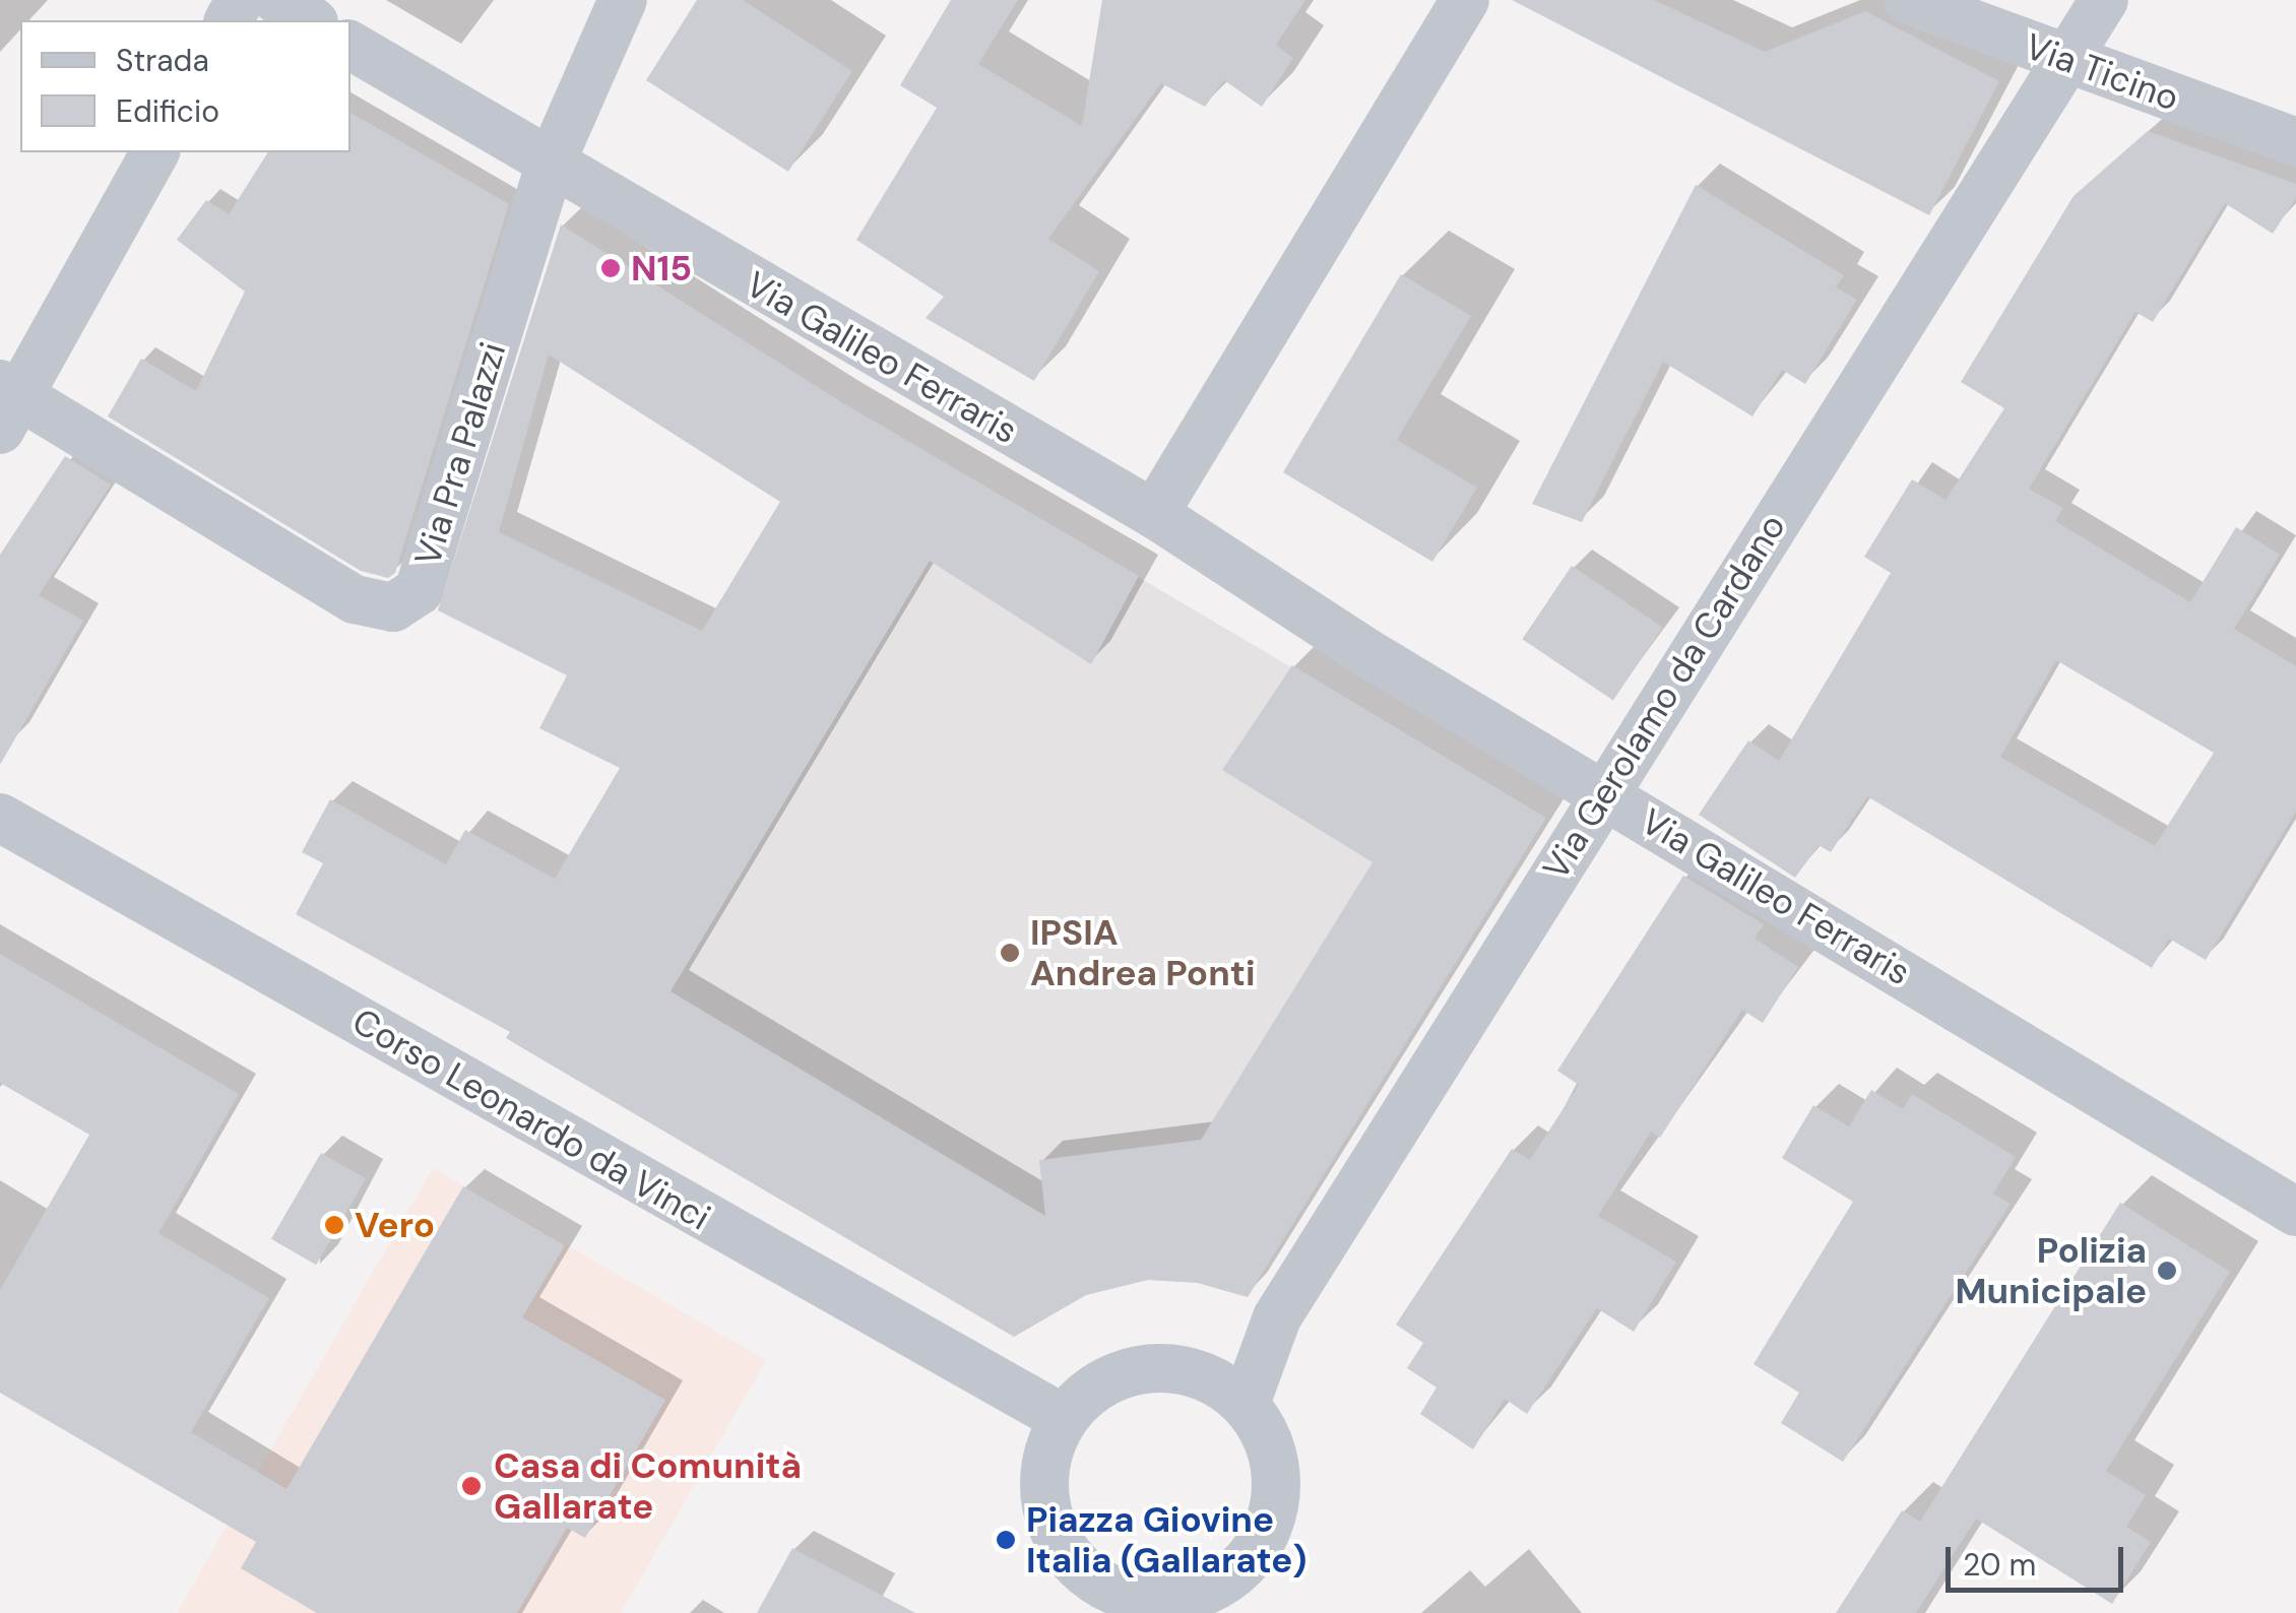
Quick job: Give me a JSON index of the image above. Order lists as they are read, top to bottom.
{
  "streets": {
    "street": [
      "Via Ticino",
      "Via Galileo Ferraris",
      "Via Pra Palazzi",
      "Via Gerolamo da Cardano",
      "Corso Leonardo da Vinci"
    ]
  },
  "crossings": [
    ["Via Ticino", "Via Gerolamo da Cardano"],
    ["Via Galileo Ferraris", "Via Pra Palazzi"],
    ["Via Galileo Ferraris", "Via Gerolamo da Cardano"],
    ["Via Gerolamo da Cardano", "Corso Leonardo da Vinci"]
  ],
  "places": [
    "N15",
    "IPSIA Andrea Ponti",
    "Vero",
    "Polizia Municipale",
    "Casa di Comunità Gallarate",
    "Piazza Giovine Italia (Gallarate)"
  ],
  "legend": ["Strada", "Edificio"],
  "scale_bar": "20 m"
}
